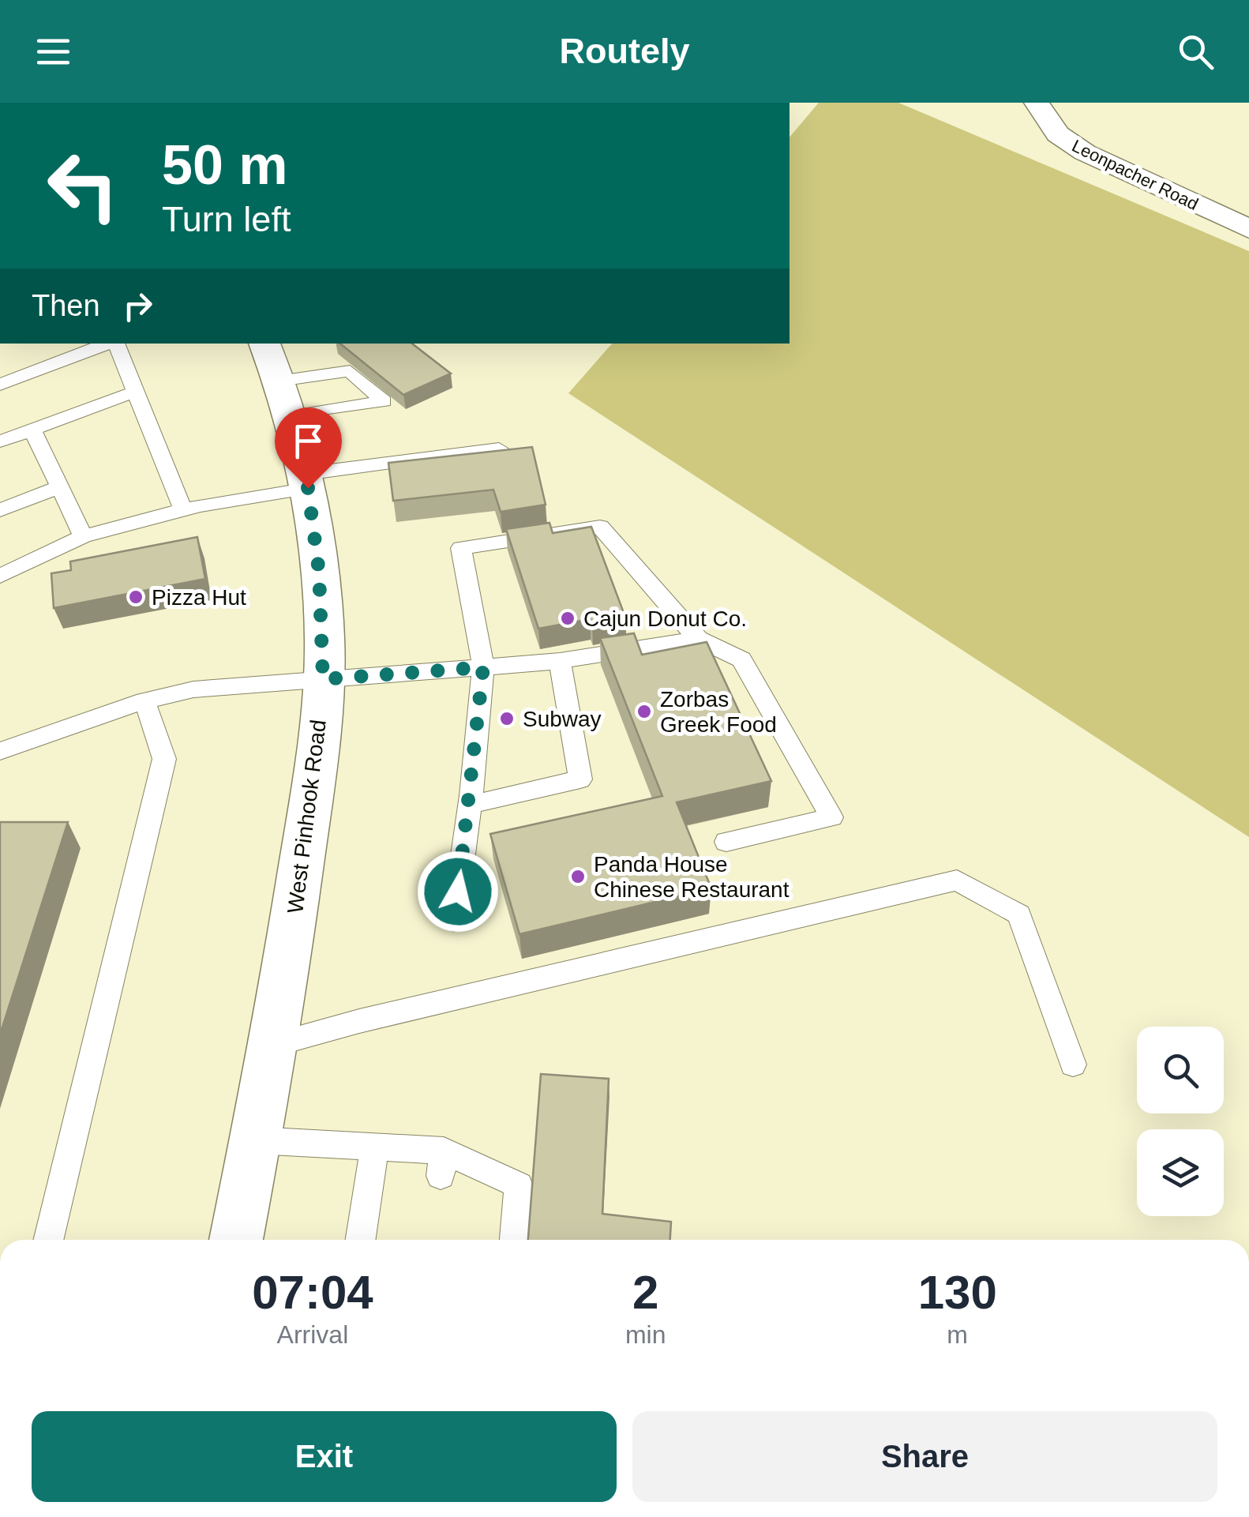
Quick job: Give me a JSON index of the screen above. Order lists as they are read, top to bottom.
{
  "streets": {
    "main road": ["Leonpacher Road", "West Pinhook Road"]
  },
  "places": [
    "Pizza Hut",
    "Cajun Donut Co.",
    "Zorbas Greek Food",
    "Subway",
    "Panda House Chinese Restaurant"
  ],
  "page": {
    "header": "Routely",
    "turn": ["50 m", "Turn left"],
    "then": "Then",
    "eta": [
      "07:04",
      "Arrival",
      "2",
      "min",
      "130",
      "m"
    ],
    "buttons": ["Exit", "Share"]
  }
}
